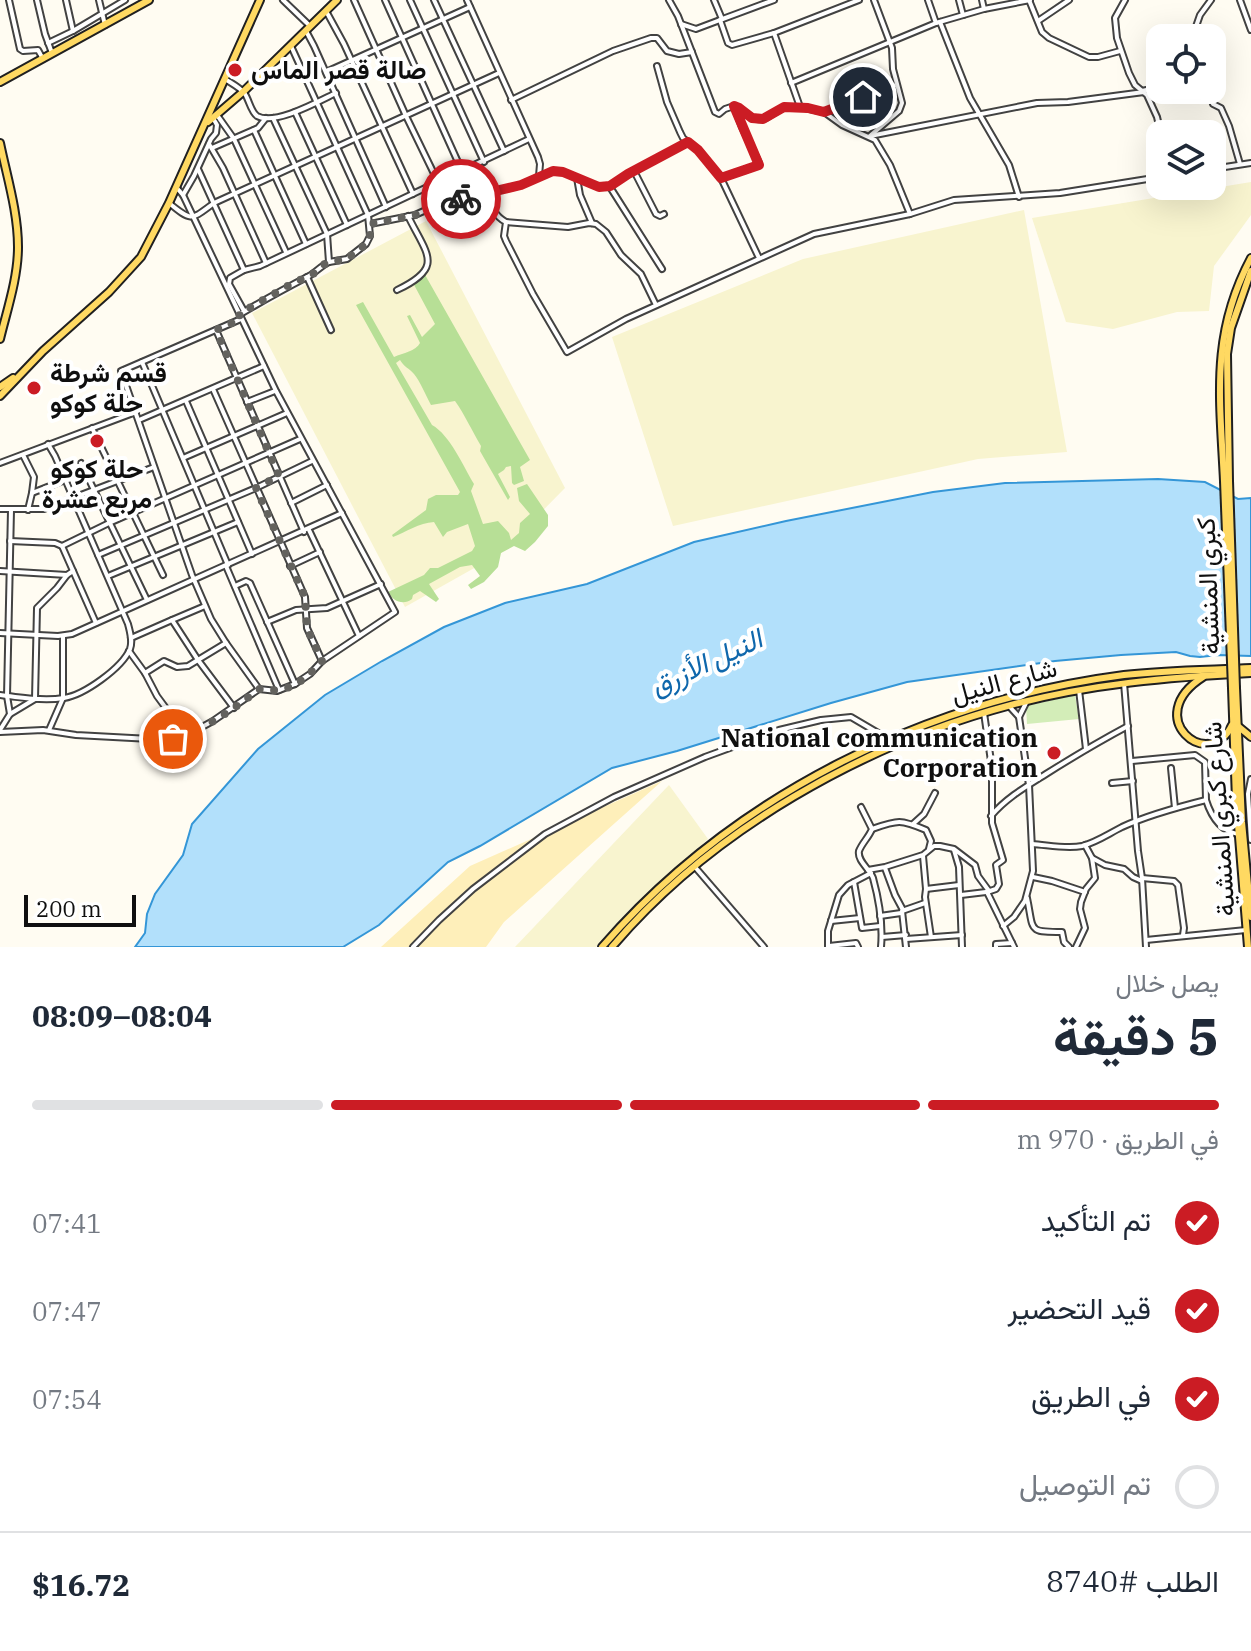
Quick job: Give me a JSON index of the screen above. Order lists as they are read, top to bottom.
{
  "streets": {
    "main road": ["كبري المنشية", "شارع النيل", "شارع كبري المنشية"]
  },
  "crossings": [
    ["كبري المنشية", "شارع كبري المنشية"]
  ],
  "water": ["النيل الأزرق"],
  "places": [
    "صالة قصر الماس",
    "قسم شرطة حلة كوكو",
    "حلة كوكو مربع عشرة",
    "National communication Corporation"
  ],
  "scale_bar": "200 m",
  "page": {
    "scale": "200 m",
    "heading": ["5 دقيقة", "يصل خلال", "08:04–08:09"],
    "panel": ["الطلب #8740", "$16.72"],
    "bar": "في الطريق · 970 m",
    "list": [
      ["تم التأكيد", "07:41"],
      ["قيد التحضير", "07:47"],
      ["في الطريق", "07:54"],
      "تم التوصيل"
    ]
  }
}
